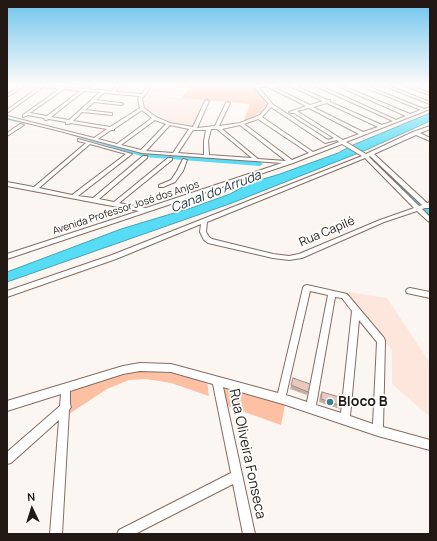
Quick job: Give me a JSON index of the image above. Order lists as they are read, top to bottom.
{
  "streets": {
    "street": ["Avenida Professor José dos Anjos", "Rua Capilé", "Rua Oliveira Fonseca"]
  },
  "water": ["Canal do Arruda"],
  "places": ["Bloco B"],
  "north": "top"
}
